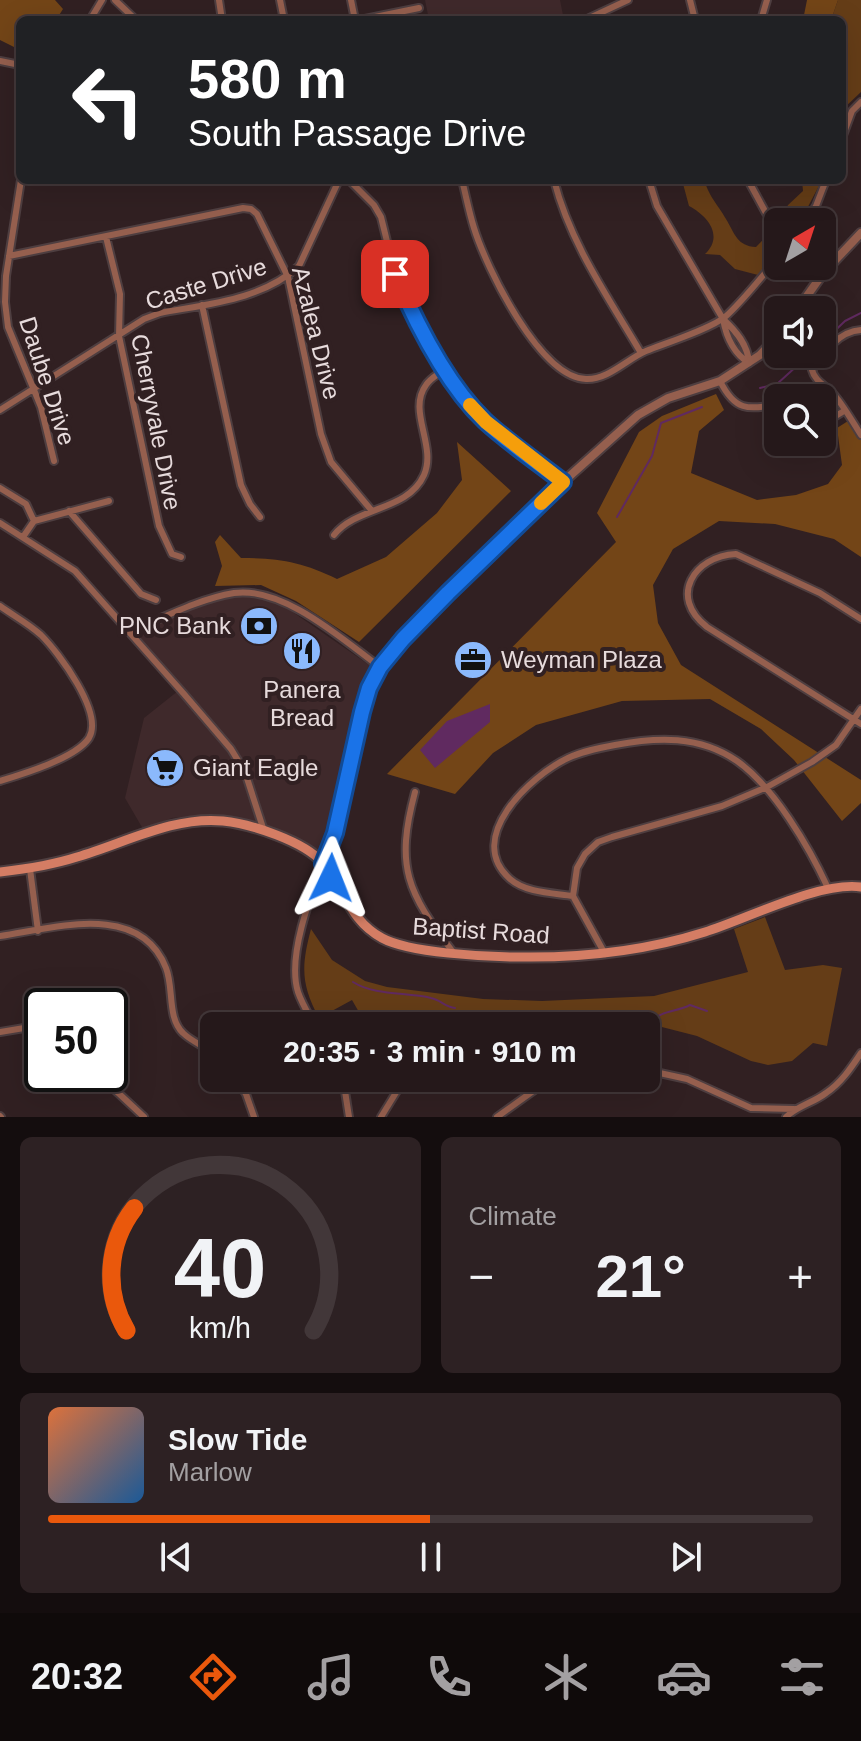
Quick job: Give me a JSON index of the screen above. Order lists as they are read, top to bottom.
{
  "streets": {
    "main road": ["Baptist Road"],
    "street": [
      "Caste Drive",
      "Azalea Drive",
      "Daube Drive",
      "Cherryvale Drive"
    ]
  },
  "crossings": [
    ["Caste Drive", "Azalea Drive"],
    ["Caste Drive", "Daube Drive"],
    ["Caste Drive", "Cherryvale Drive"],
    ["Azalea Drive", "Daube Drive"],
    ["Azalea Drive", "Cherryvale Drive"]
  ],
  "places": {
    "bank": ["PNC Bank"],
    "restaurant": ["Panera Bread"],
    "office": ["Weyman Plaza"],
    "supermarket": ["Giant Eagle"]
  },
  "north": "top right",
  "page": {
    "turn": ["580 m", "South Passage Drive"],
    "limit": "50",
    "trip": "20:35 · 3 min · 910 m",
    "tile": "Climate",
    "heat": ["−", "21°", "+"],
    "song": ["Slow Tide", "Marlow"],
    "tabs": "20:32",
    "gauge": ["40", "km/h"]
  }
}
